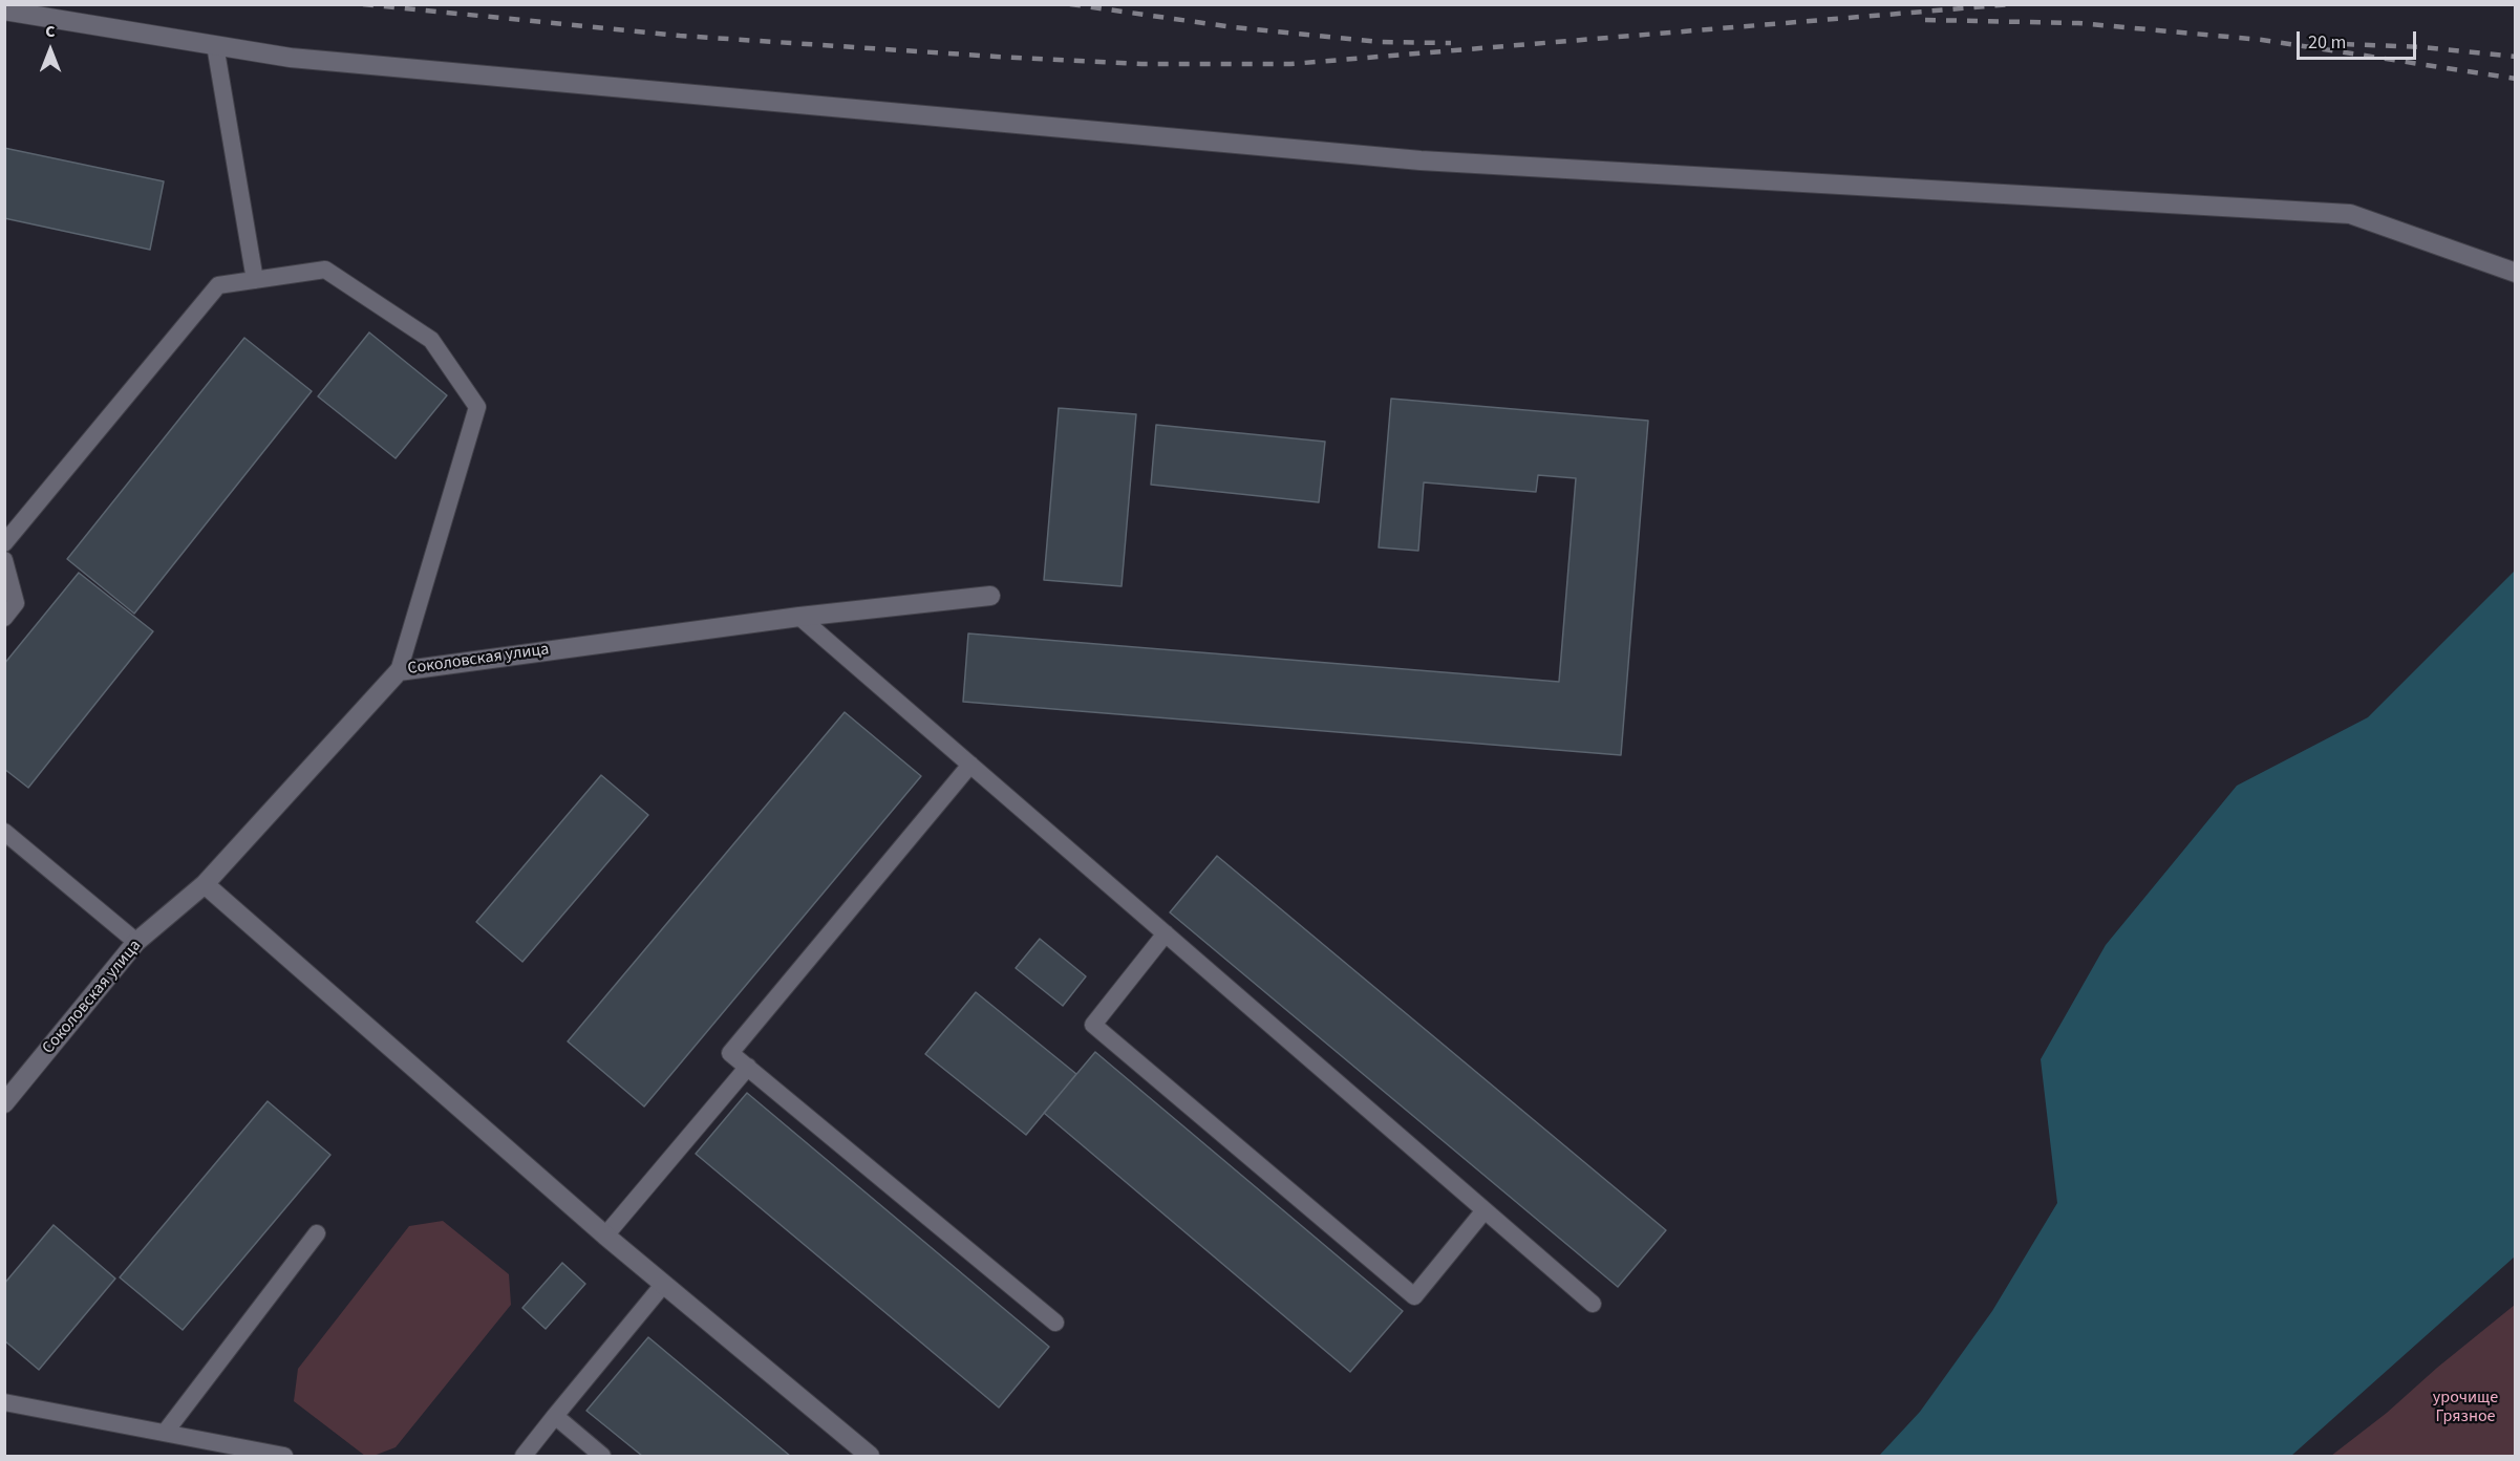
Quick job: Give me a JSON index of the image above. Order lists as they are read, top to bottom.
{
  "streets": {
    "street": ["Соколовская улица"]
  },
  "parks": ["урочище Грязное"],
  "scale_bar": "20 m",
  "north": "top"
}
